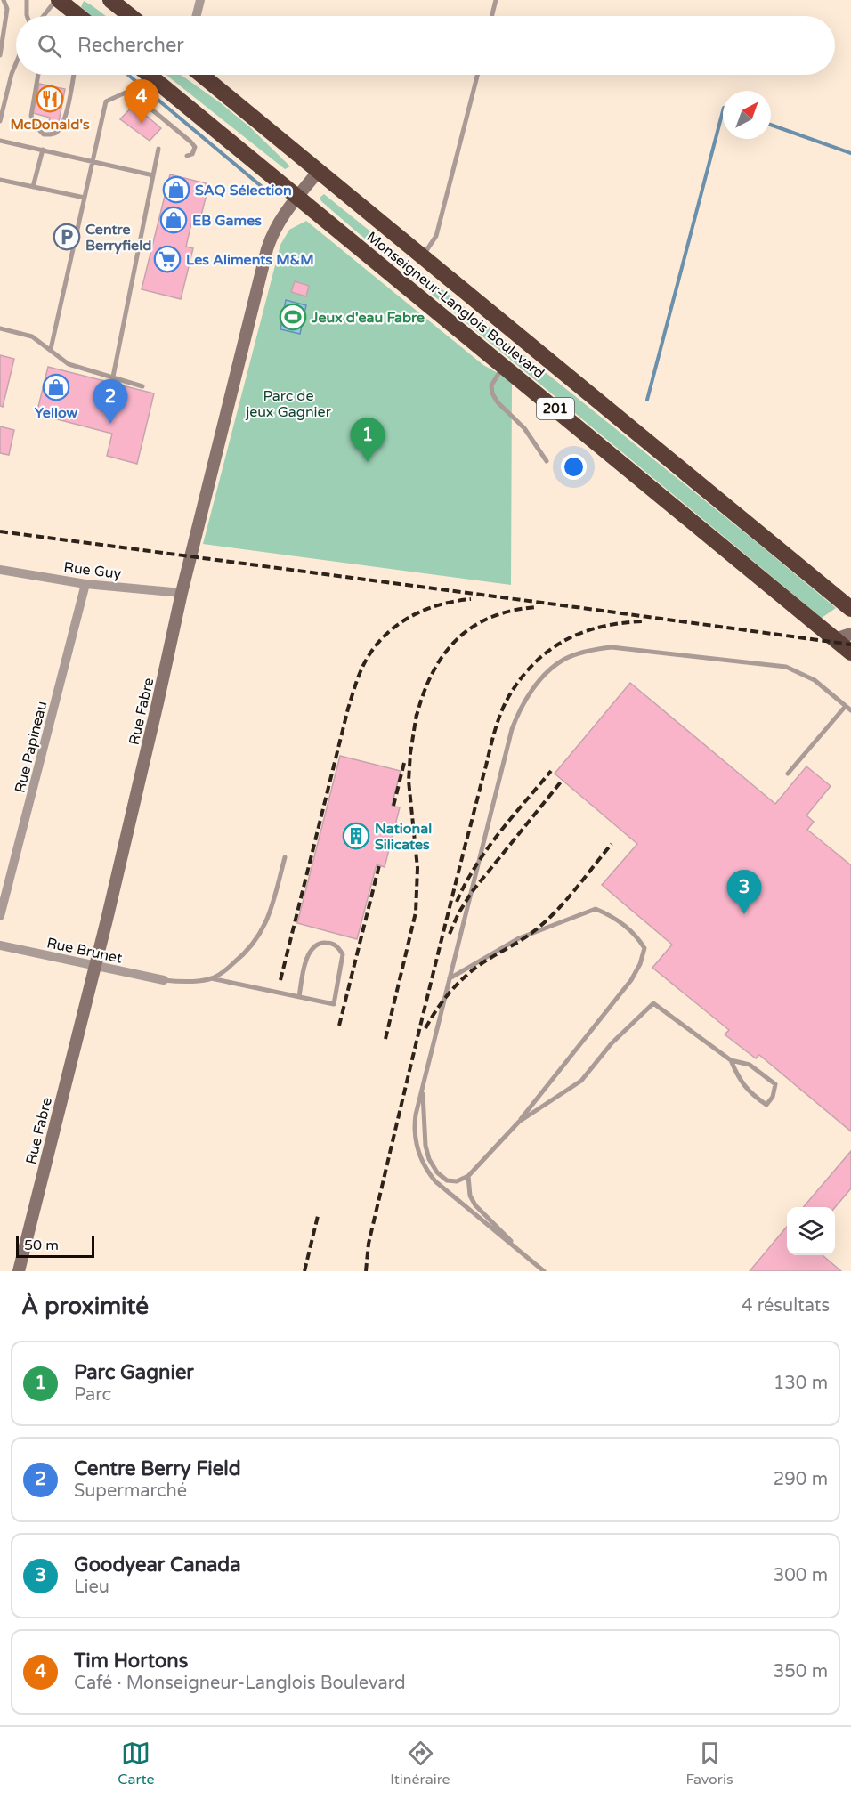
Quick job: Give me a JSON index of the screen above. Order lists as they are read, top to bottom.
{
  "streets": {
    "highway": ["Monseigneur-Langlois Boulevard", "201"],
    "street": [
      "Rue Guy",
      "Rue Fabre",
      "Rue Papineau",
      "Rue Brunet"
    ]
  },
  "crossings": [
    ["Monseigneur-Langlois Boulevard", "Rue Fabre"],
    ["Rue Guy", "Rue Fabre"],
    ["Rue Guy", "Rue Papineau"],
    ["Rue Fabre", "Rue Brunet"]
  ],
  "parks": ["Parc de jeux Gagnier"],
  "places": {
    "restaurant": ["McDonald's"],
    "shop": ["SAQ Sélection", "EB Games", "Yellow"],
    "parking": ["Centre Berryfield"],
    "supermarket": ["Les Aliments M&M"],
    "sports": ["Jeux d'eau Fabre"],
    "building": ["National Silicates"]
  },
  "scale_bar": "50 m",
  "north": "top right",
  "page": {
    "search": "Rechercher",
    "pins": [
      "4",
      "2",
      "1",
      "3"
    ],
    "scale": "50 m",
    "heading": ["À proximité", "4 résultats"],
    "list": [
      {
        "mark": "1",
        "name": "Parc Gagnier",
        "note": "Parc",
        "value": "130 m"
      },
      {
        "mark": "2",
        "name": "Centre Berry Field",
        "note": "Supermarché",
        "value": "290 m"
      },
      {
        "mark": "3",
        "name": "Goodyear Canada",
        "note": "Lieu",
        "value": "300 m"
      },
      {
        "mark": "4",
        "name": "Tim Hortons",
        "note": "Café · Monseigneur-Langlois Boulevard",
        "value": "350 m"
      }
    ],
    "nav": ["Carte", "Itinéraire", "Favoris"]
  }
}
